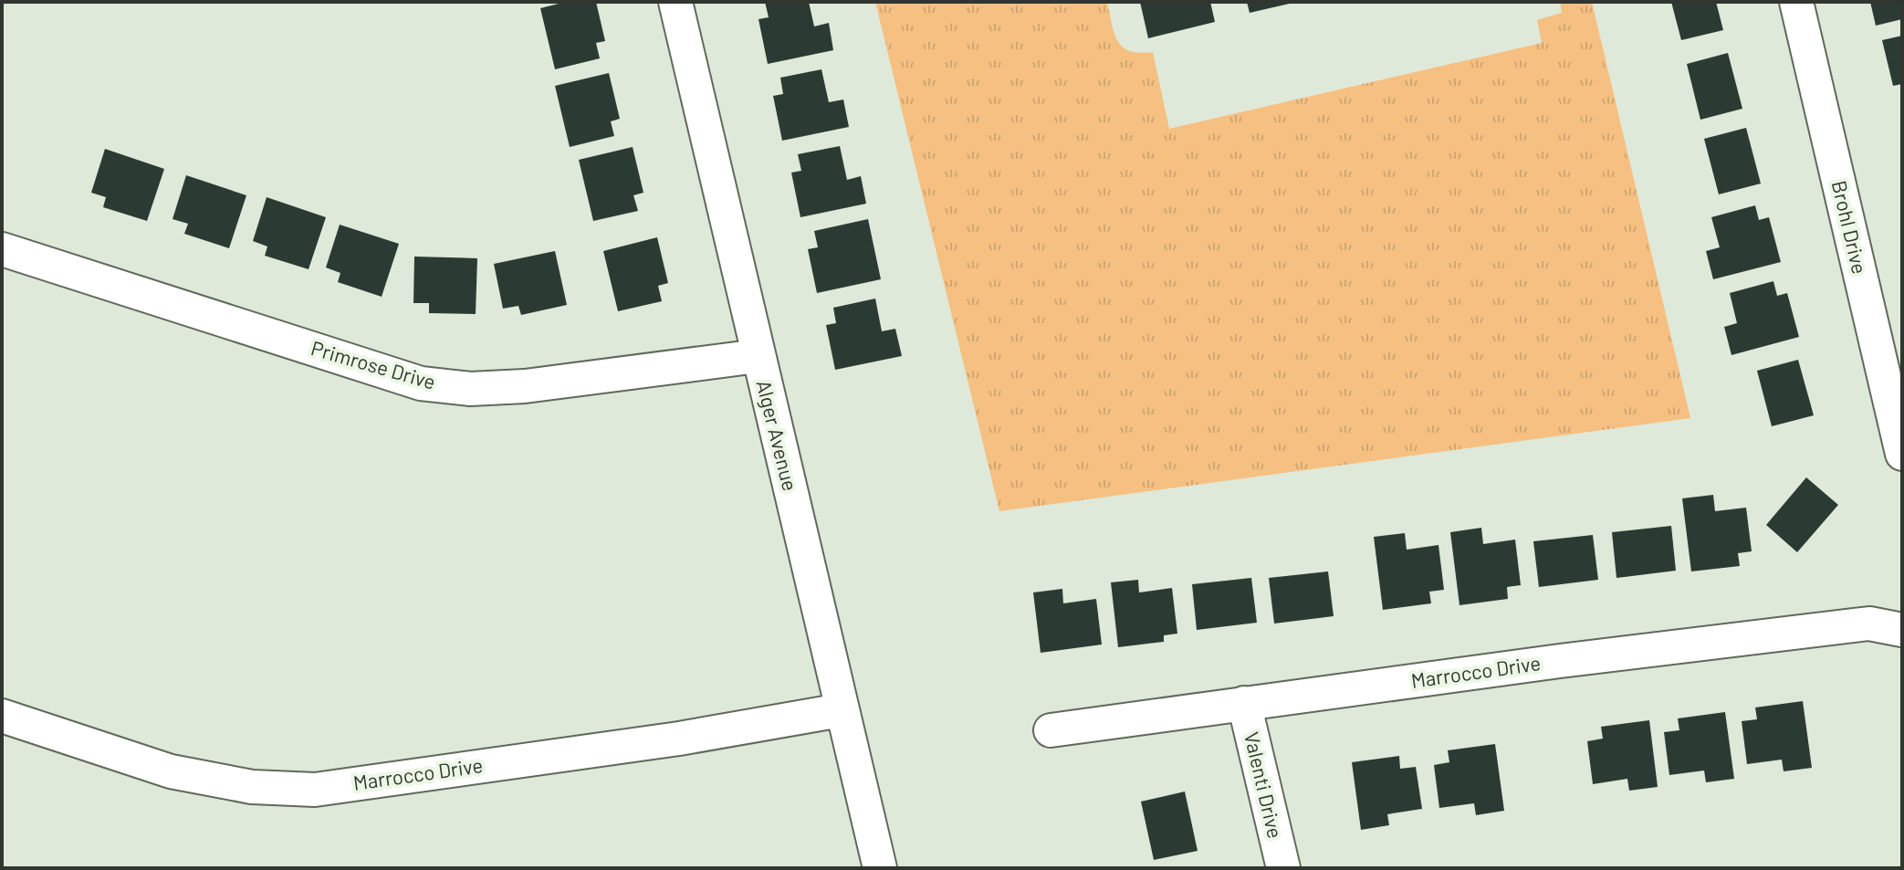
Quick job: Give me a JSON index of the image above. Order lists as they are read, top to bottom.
{
  "streets": {
    "street": [
      "Brohl Drive",
      "Primrose Drive",
      "Alger Avenue",
      "Marrocco Drive",
      "Valenti Drive"
    ]
  },
  "crossings": [
    ["Primrose Drive", "Alger Avenue"],
    ["Alger Avenue", "Marrocco Drive"],
    ["Marrocco Drive", "Valenti Drive"]
  ]
}
